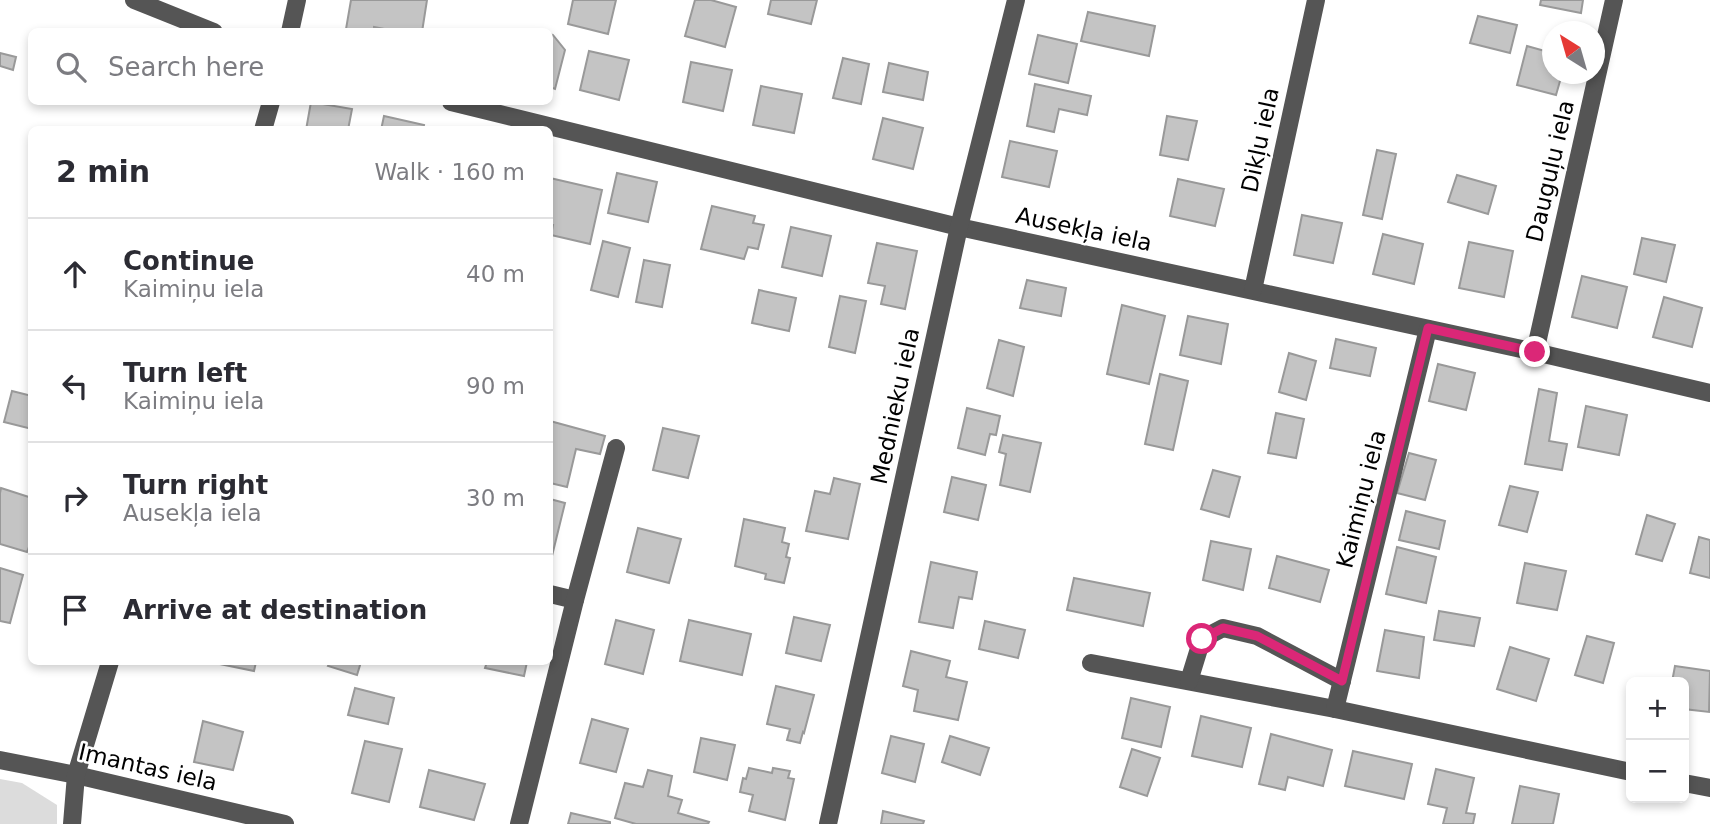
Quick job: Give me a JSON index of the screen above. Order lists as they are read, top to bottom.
{
  "streets": {
    "street": [
      "Dikļu iela",
      "Dauguļu iela",
      "Ausekļa iela",
      "Mednieku iela",
      "Kaimiņu iela",
      "Imantas iela"
    ]
  },
  "crossings": [
    ["Dikļu iela", "Ausekļa iela"],
    ["Dauguļu iela", "Ausekļa iela"],
    ["Ausekļa iela", "Mednieku iela"],
    ["Ausekļa iela", "Kaimiņu iela"]
  ],
  "north": "top left",
  "page": {
    "search": "Search here",
    "heading": ["2 min", "Walk · 160 m"],
    "list": [
      ["Continue", "Kaimiņu iela", "40 m"],
      ["Turn left", "Kaimiņu iela", "90 m"],
      ["Turn right", "Ausekļa iela", "30 m"],
      "Arrive at destination"
    ],
    "map_buttons": ["+", "−"]
  }
}
